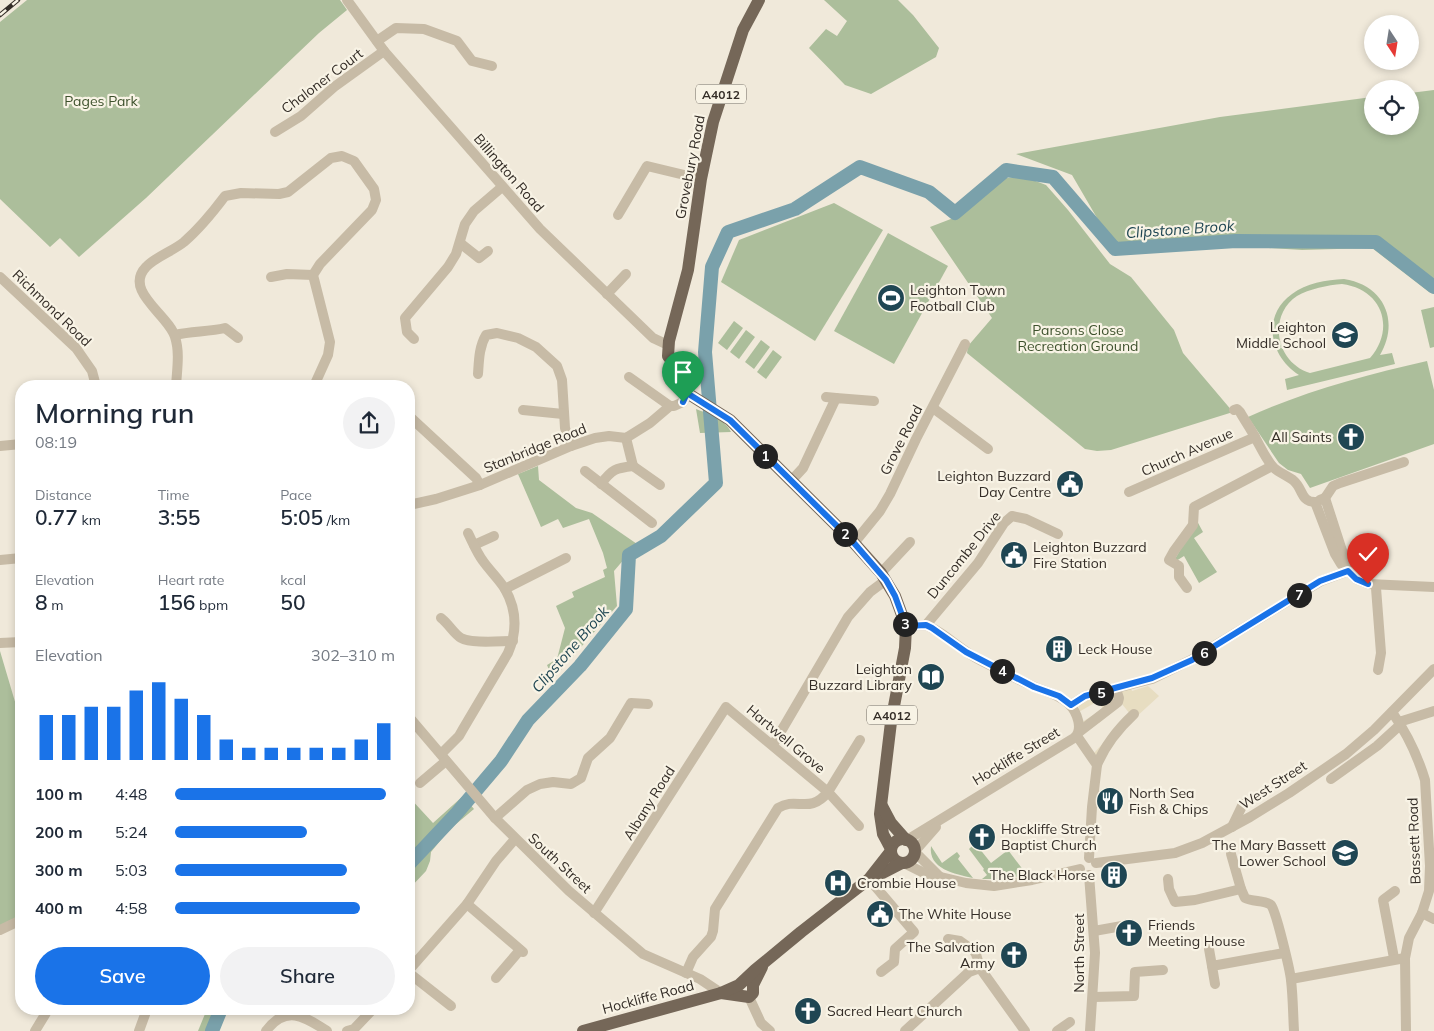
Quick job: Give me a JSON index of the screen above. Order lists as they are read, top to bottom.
{
  "streets": {
    "main road": ["A4012", "Grovebury Road", "Hockliffe Road"],
    "street": [
      "Chaloner Court",
      "Billington Road",
      "Richmond Road",
      "Grove Road",
      "Stanbridge Road",
      "Church Avenue",
      "Duncombe Drive",
      "Hartwell Grove",
      "Hockliffe Street",
      "West Street",
      "Albany Road",
      "Bassett Road",
      "South Street",
      "North Street"
    ]
  },
  "crossings": [
    ["Chaloner Court", "Billington Road"],
    ["A4012", "Grove Road"],
    ["A4012", "Hockliffe Street"],
    ["Grovebury Road", "Billington Road"],
    ["Hartwell Grove", "Albany Road"],
    ["West Street", "Bassett Road"],
    ["West Street", "North Street"],
    ["Albany Road", "South Street"],
    ["South Street", "Hockliffe Road"]
  ],
  "water": ["Clipstone Brook"],
  "parks": ["Pages Park", "Parsons Close Recreation Ground"],
  "places": {
    "sports": ["Leighton Town Football Club"],
    "school or university": ["Leighton Middle School", "The Mary Bassett Lower School"],
    "church": [
      "All Saints",
      "Hockliffe Street Baptist Church",
      "Friends Meeting House",
      "The Salvation Army",
      "Sacred Heart Church"
    ],
    "public building": ["Leighton Buzzard Day Centre", "Leighton Buzzard Fire Station", "The White House"],
    "building": ["Leck House", "The Black Horse"],
    "library": ["Leighton Buzzard Library"],
    "restaurant": ["North Sea Fish & Chips"],
    "hospital": ["Crombie House"]
  },
  "north": "bottom",
  "page": {
    "heading": ["Morning run", "08:19"],
    "pins": [
      "1",
      "2",
      "7",
      "3",
      "6",
      "4",
      "5"
    ],
    "stats": [
      ["Distance", "0.77 km"],
      ["Time", "3:55"],
      ["Pace", "5:05 /km"],
      ["Elevation", "8 m"],
      ["Heart rate", "156 bpm"],
      ["kcal", "50"]
    ],
    "chart": ["Elevation", "302–310 m"],
    "list": [
      {
        "name": "100 m",
        "note": "4:48"
      },
      {
        "name": "200 m",
        "note": "5:24"
      },
      {
        "name": "300 m",
        "note": "5:03"
      },
      {
        "name": "400 m",
        "note": "4:58"
      }
    ],
    "buttons": ["Save", "Share"]
  }
}
